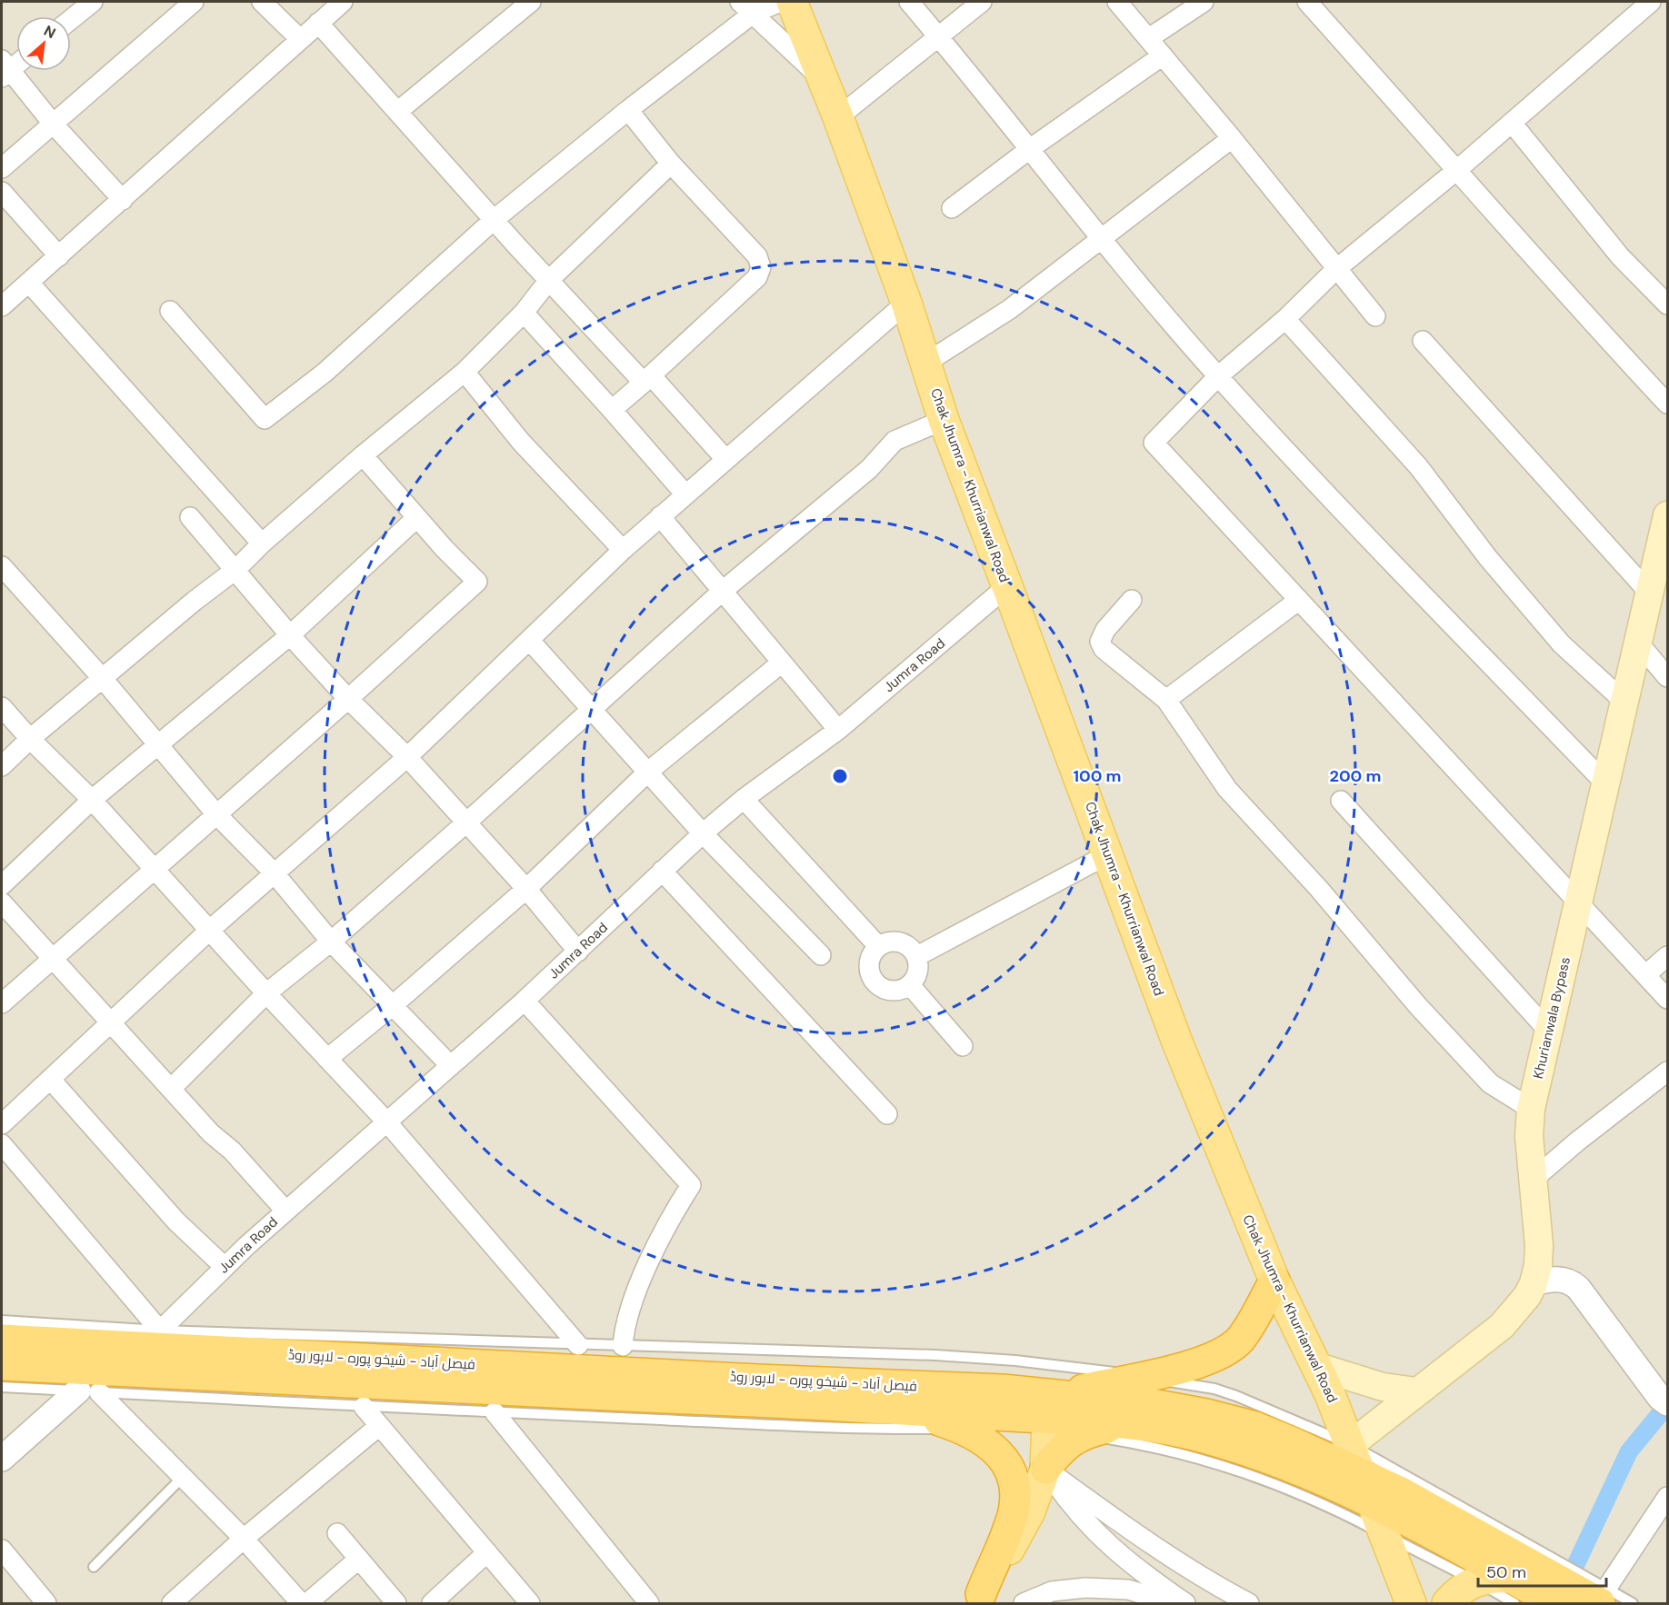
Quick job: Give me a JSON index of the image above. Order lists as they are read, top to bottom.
{
  "streets": {
    "highway": ["فیصل آباد - شیخو پورہ - لاہور روڈ"],
    "main road": ["Chak Jhumra - Khurrianwal Road", "Khurianwala Bypass"],
    "street": ["Jumra Road"]
  },
  "crossings": [
    ["Chak Jhumra - Khurrianwal Road", "Jumra Road"],
    ["Chak Jhumra - Khurrianwal Road", "Khurianwala Bypass"],
    ["Chak Jhumra - Khurrianwal Road", "فیصل آباد - شیخو پورہ - لاہور روڈ"],
    ["Khurianwala Bypass", "فیصل آباد - شیخو پورہ - لاہور روڈ"]
  ],
  "scale_bar": "50 m",
  "north": "top right",
  "rings": ["100 m", "200 m"]
}
